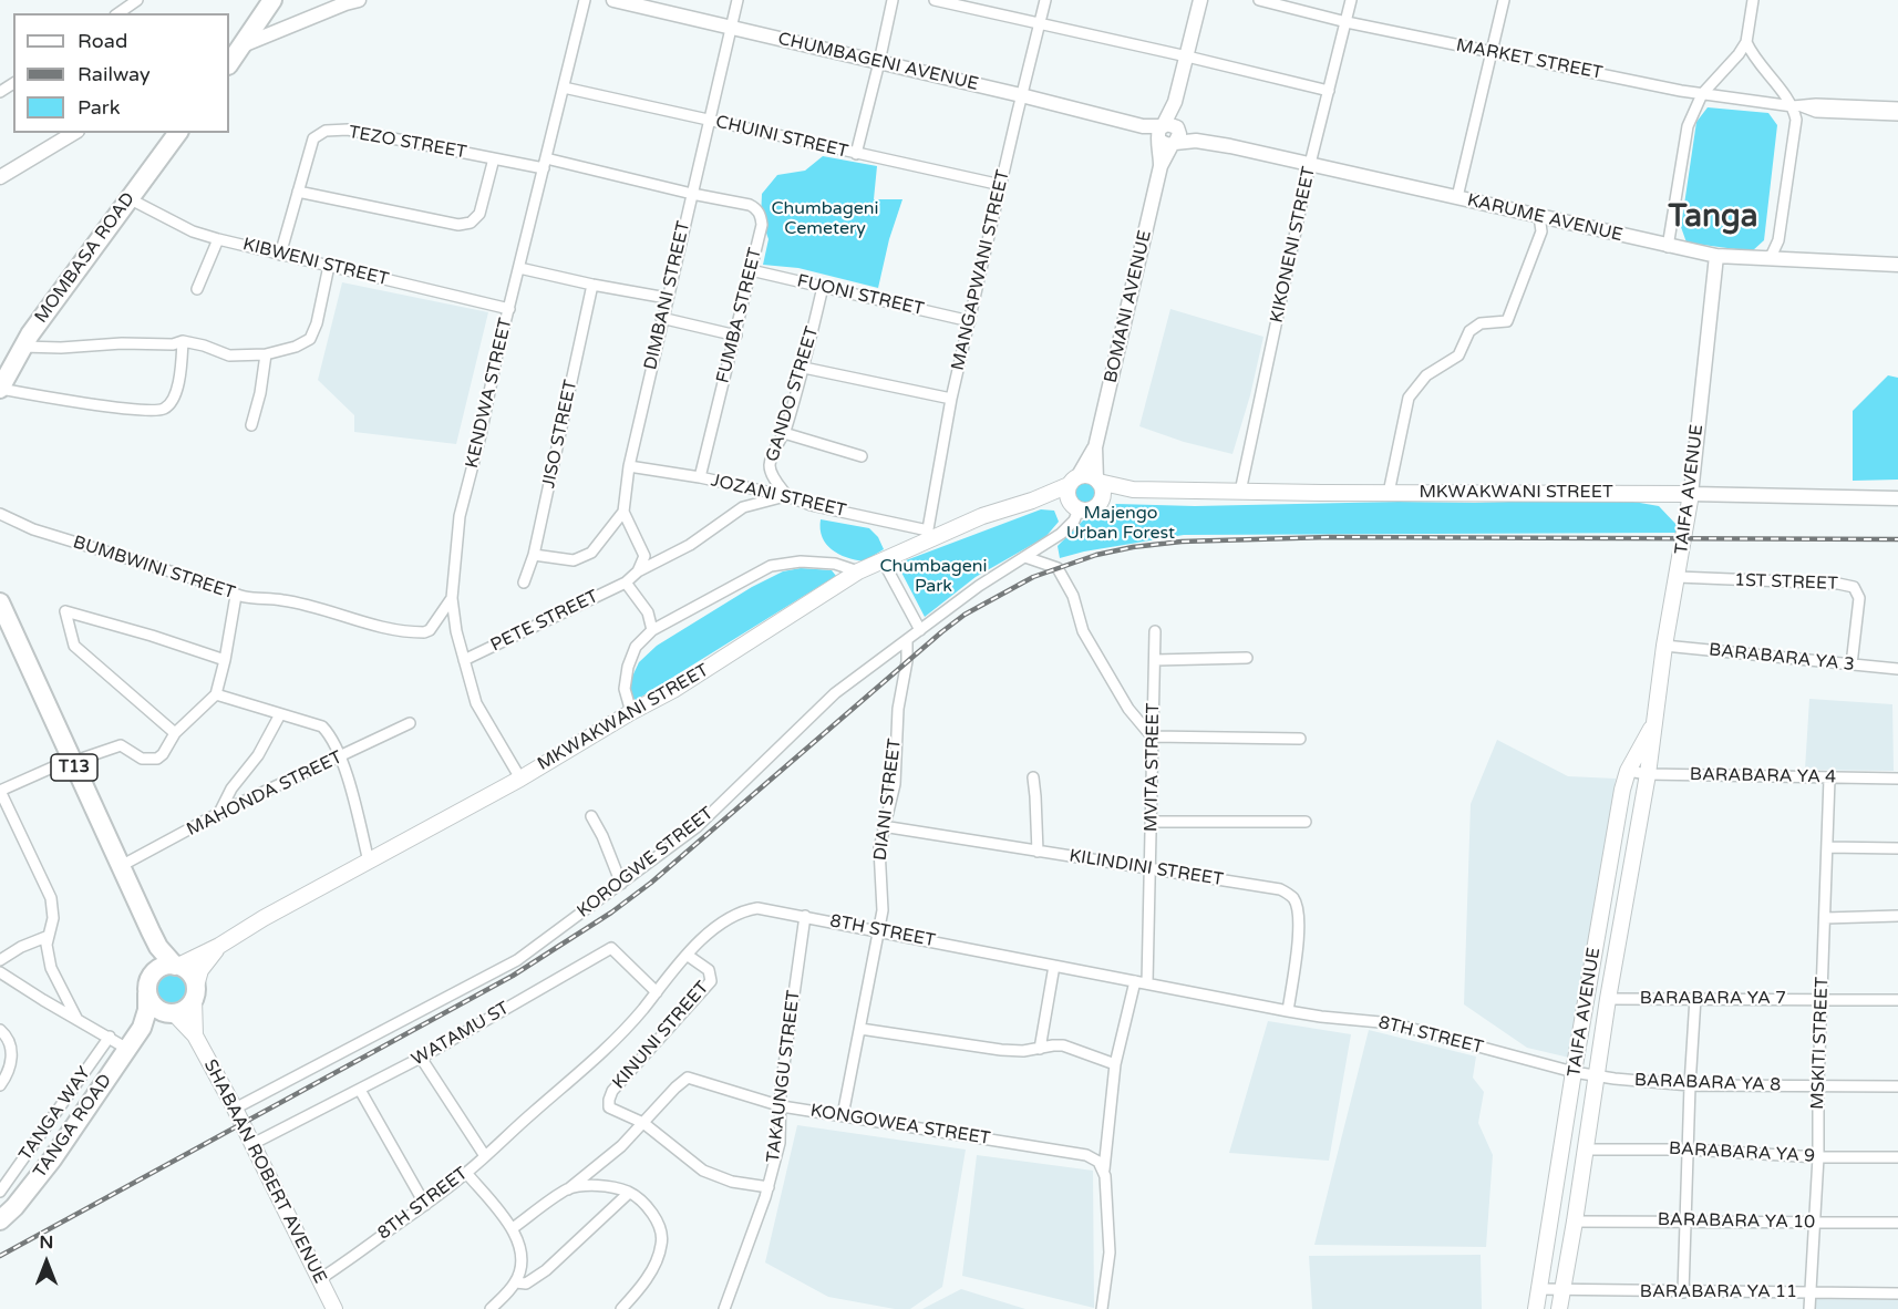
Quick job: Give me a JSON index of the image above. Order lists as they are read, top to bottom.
{
  "streets": {
    "highway": ["MOMBASA ROAD", "T13", "TANGA ROAD"],
    "main road": [
      "CHUMBAGENI AVENUE",
      "KARUME AVENUE",
      "BOMANI AVENUE",
      "TAIFA AVENUE",
      "MKWAKWANI STREET",
      "SHABAAN ROBERT AVENUE"
    ],
    "street": [
      "MARKET STREET",
      "CHUINI STREET",
      "TEZO STREET",
      "KIKONENI STREET",
      "KIBWENI STREET",
      "MANGAPWANI STREET",
      "DIMBANI STREET",
      "FUONI STREET",
      "FUMBA STREET",
      "KENDWA STREET",
      "GANDO STREET",
      "JISO STREET",
      "JOZANI STREET",
      "BUMBWINI STREET",
      "1ST STREET",
      "PETE STREET",
      "BARABARA YA 3",
      "MVITA STREET",
      "BARABARA YA 4",
      "MAHONDA STREET",
      "DIANI STREET",
      "KOROGWE STREET",
      "KILINDINI STREET",
      "8TH STREET",
      "BARABARA YA 7",
      "WATAMU ST",
      "KINUNI STREET",
      "MSKITI STREET",
      "TAKAUNGU STREET",
      "BARABARA YA 8",
      "TANGA WAY",
      "KONGOWEA STREET",
      "BARABARA YA 9",
      "BARABARA YA 10",
      "BARABARA YA 11"
    ]
  },
  "crossings": [
    ["MARKET STREET", "KIKONENI STREET"],
    ["CHUMBAGENI AVENUE", "KARUME AVENUE"],
    ["CHUMBAGENI AVENUE", "MANGAPWANI STREET"],
    ["CHUMBAGENI AVENUE", "DIMBANI STREET"],
    ["CHUINI STREET", "MANGAPWANI STREET"],
    ["CHUINI STREET", "DIMBANI STREET"],
    ["CHUINI STREET", "KENDWA STREET"],
    ["TEZO STREET", "KIBWENI STREET"],
    ["TEZO STREET", "FUMBA STREET"],
    ["TEZO STREET", "KENDWA STREET"],
    ["KARUME AVENUE", "KIKONENI STREET"],
    ["KARUME AVENUE", "BOMANI AVENUE"],
    ["KARUME AVENUE", "TAIFA AVENUE"],
    ["KIKONENI STREET", "MKWAKWANI STREET"],
    ["MOMBASA ROAD", "KIBWENI STREET"],
    ["KIBWENI STREET", "KENDWA STREET"],
    ["MANGAPWANI STREET", "FUONI STREET"],
    ["MANGAPWANI STREET", "MKWAKWANI STREET"],
    ["MANGAPWANI STREET", "JOZANI STREET"],
    ["DIMBANI STREET", "FUMBA STREET"],
    ["DIMBANI STREET", "JOZANI STREET"],
    ["FUONI STREET", "FUMBA STREET"],
    ["FUONI STREET", "GANDO STREET"],
    ["FUMBA STREET", "KENDWA STREET"],
    ["FUMBA STREET", "JOZANI STREET"],
    ["KENDWA STREET", "MKWAKWANI STREET"],
    ["KENDWA STREET", "BUMBWINI STREET"],
    ["KENDWA STREET", "PETE STREET"],
    ["GANDO STREET", "JOZANI STREET"],
    ["TAIFA AVENUE", "MKWAKWANI STREET"],
    ["TAIFA AVENUE", "1ST STREET"],
    ["TAIFA AVENUE", "BARABARA YA 3"],
    ["TAIFA AVENUE", "BARABARA YA 4"],
    ["TAIFA AVENUE", "8TH STREET"],
    ["TAIFA AVENUE", "BARABARA YA 7"],
    ["TAIFA AVENUE", "BARABARA YA 8"],
    ["TAIFA AVENUE", "BARABARA YA 9"],
    ["TAIFA AVENUE", "BARABARA YA 10"],
    ["TAIFA AVENUE", "BARABARA YA 11"],
    ["MKWAKWANI STREET", "JOZANI STREET"],
    ["MKWAKWANI STREET", "T13"],
    ["MKWAKWANI STREET", "KOROGWE STREET"],
    ["1ST STREET", "BARABARA YA 3"],
    ["T13", "MAHONDA STREET"],
    ["T13", "TANGA ROAD"],
    ["MVITA STREET", "KILINDINI STREET"],
    ["MVITA STREET", "8TH STREET"],
    ["BARABARA YA 4", "MSKITI STREET"],
    ["DIANI STREET", "KOROGWE STREET"],
    ["DIANI STREET", "KILINDINI STREET"],
    ["DIANI STREET", "8TH STREET"],
    ["DIANI STREET", "KONGOWEA STREET"],
    ["KOROGWE STREET", "SHABAAN ROBERT AVENUE"],
    ["KILINDINI STREET", "8TH STREET"],
    ["8TH STREET", "WATAMU ST"],
    ["8TH STREET", "KINUNI STREET"],
    ["8TH STREET", "TAKAUNGU STREET"],
    ["8TH STREET", "BARABARA YA 8"],
    ["8TH STREET", "SHABAAN ROBERT AVENUE"],
    ["BARABARA YA 7", "MSKITI STREET"],
    ["WATAMU ST", "SHABAAN ROBERT AVENUE"],
    ["KINUNI STREET", "TAKAUNGU STREET"],
    ["KINUNI STREET", "KONGOWEA STREET"],
    ["MSKITI STREET", "BARABARA YA 8"],
    ["MSKITI STREET", "BARABARA YA 9"],
    ["MSKITI STREET", "BARABARA YA 10"],
    ["MSKITI STREET", "BARABARA YA 11"],
    ["TAKAUNGU STREET", "KONGOWEA STREET"]
  ],
  "districts": ["Tanga"],
  "parks": ["Chumbageni Cemetery", "Majengo Urban Forest", "Chumbageni Park"],
  "legend": ["Road", "Railway", "Park"],
  "north": "top"
}
